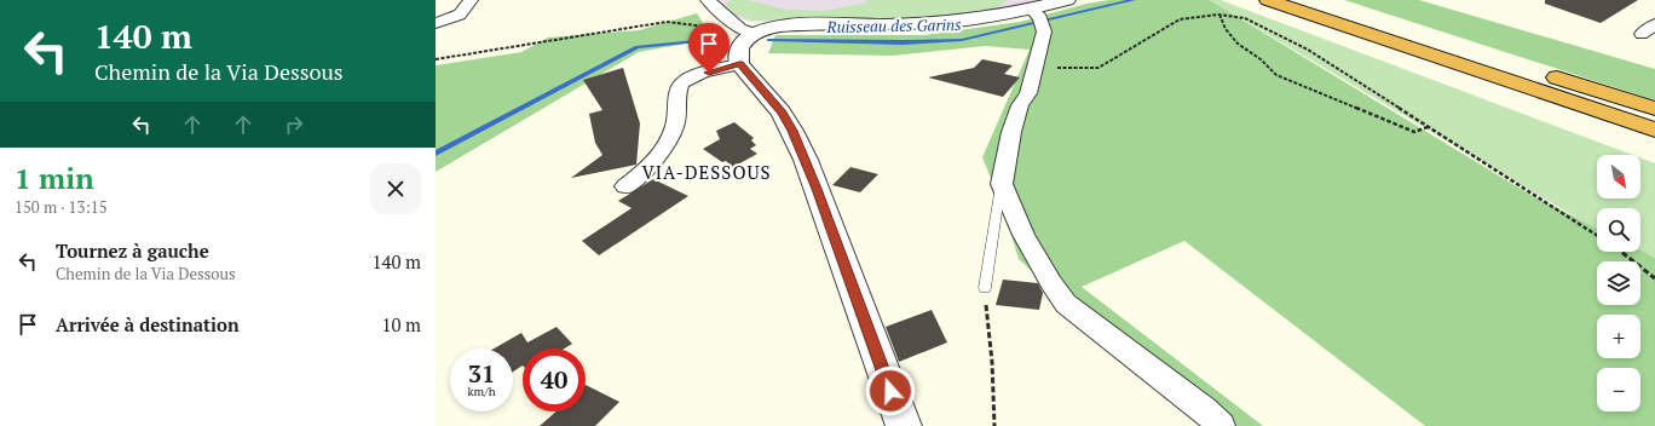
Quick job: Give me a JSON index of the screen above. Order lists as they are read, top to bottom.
{
  "districts": ["VIA-DESSOUS"],
  "water": ["Ruisseau des Garins"],
  "north": "bottom right",
  "page": {
    "turn": ["140 m", "Chemin de la Via Dessous"],
    "heading": ["1 min", "150 m · 13:15"],
    "map_buttons": ["+", "−"],
    "list": [
      {
        "name": "Tournez à gauche",
        "note": "Chemin de la Via Dessous",
        "value": "140 m"
      },
      {
        "name": "Arrivée à destination",
        "value": "10 m"
      }
    ],
    "speed": "31 km/h",
    "limit": "40"
  }
}
